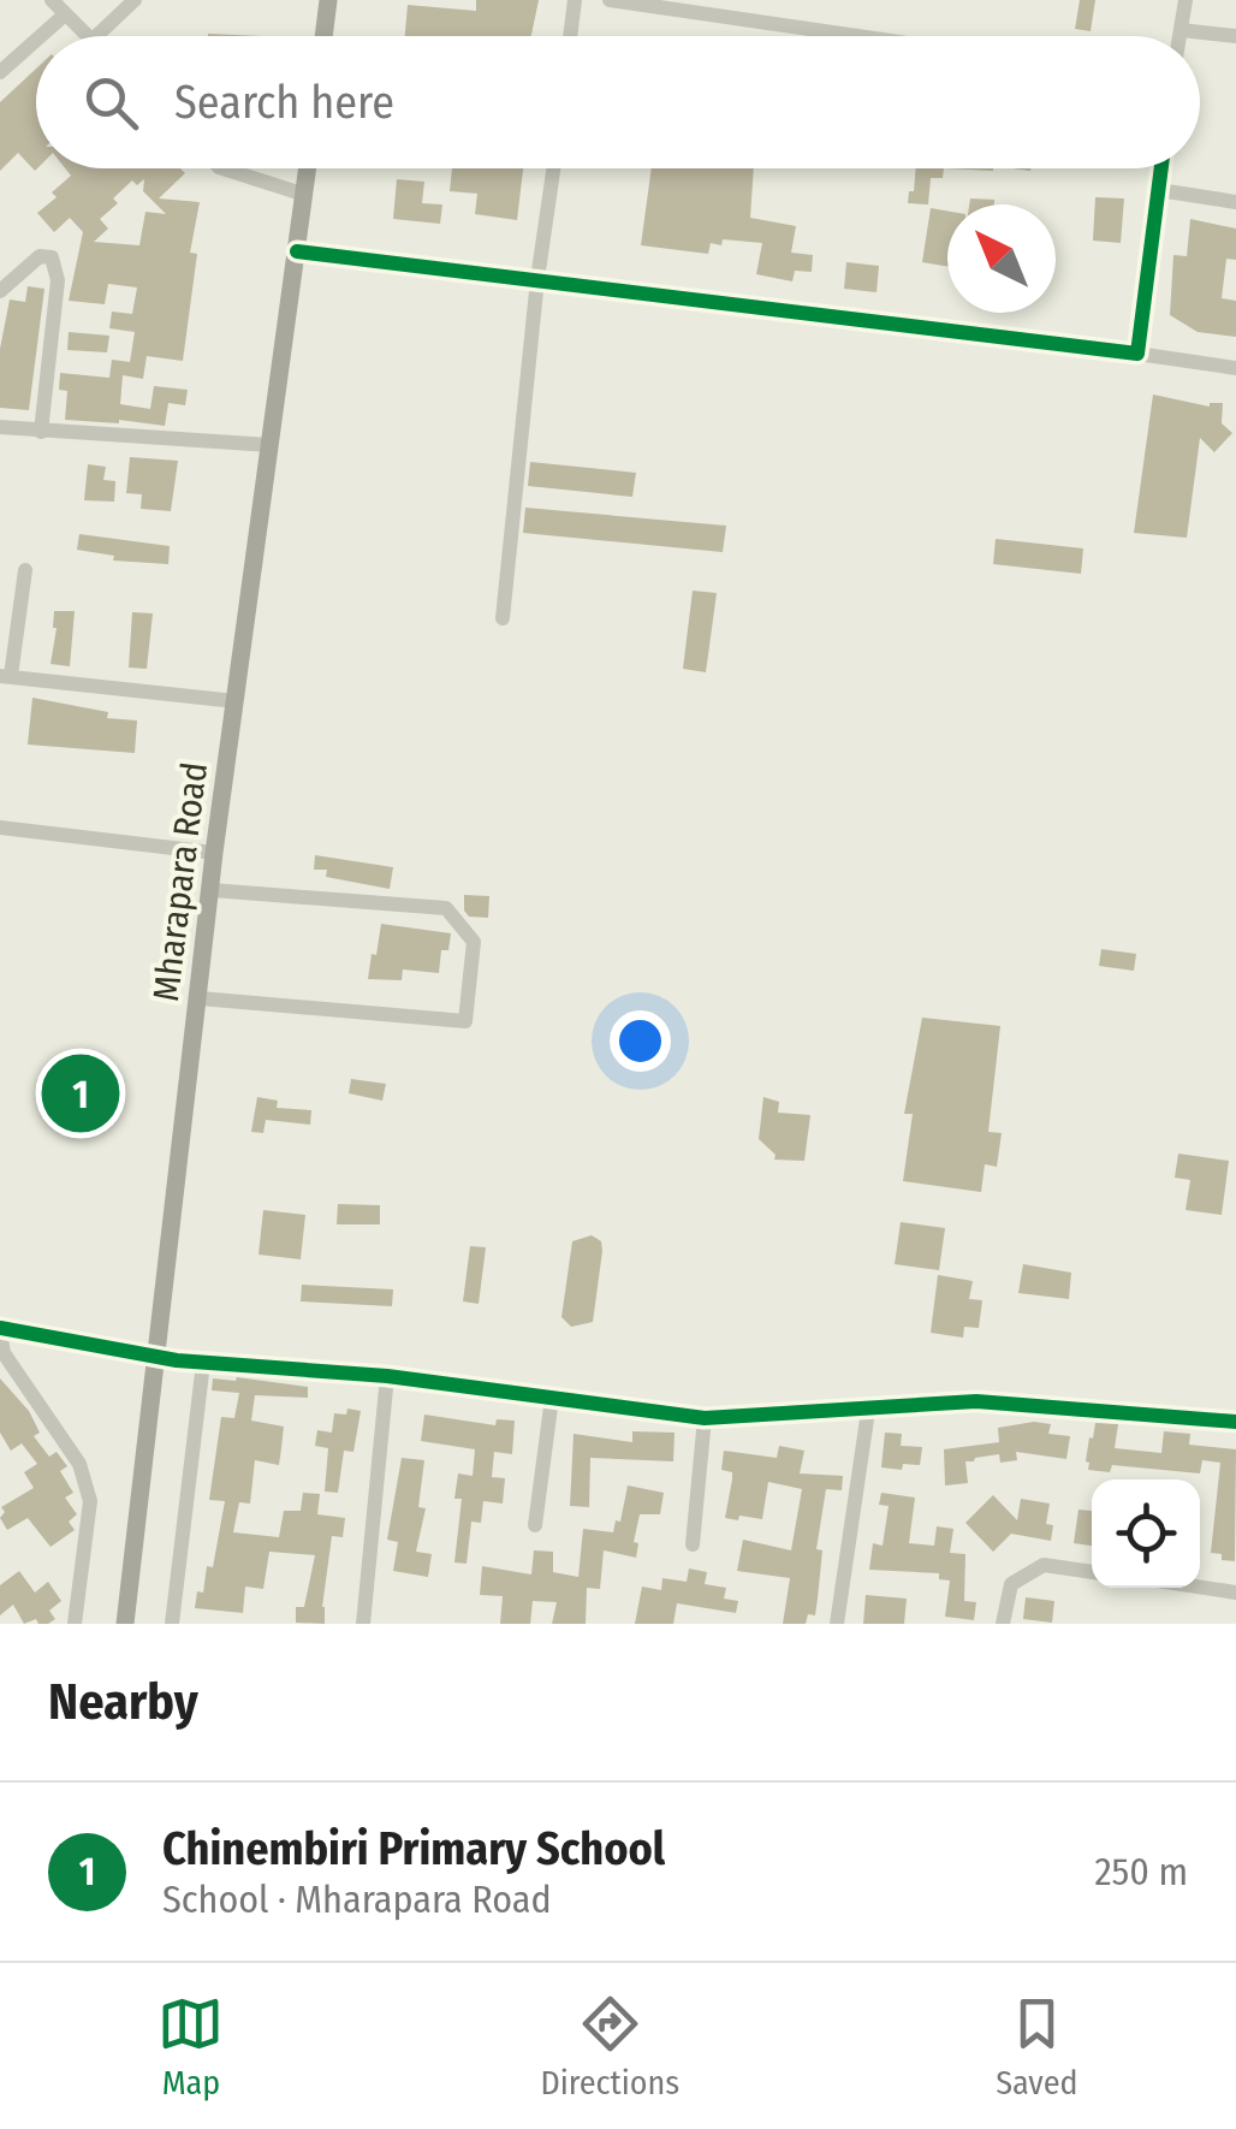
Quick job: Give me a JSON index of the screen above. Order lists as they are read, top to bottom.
{
  "streets": {
    "main road": ["Mharapara Road"]
  },
  "north": "top left",
  "page": {
    "search": "Search here",
    "pins": "1",
    "heading": "Nearby",
    "list": [
      {
        "mark": "1",
        "name": "Chinembiri Primary School",
        "note": "School · Mharapara Road",
        "value": "250 m"
      }
    ],
    "nav": ["Map", "Directions", "Saved"]
  }
}
